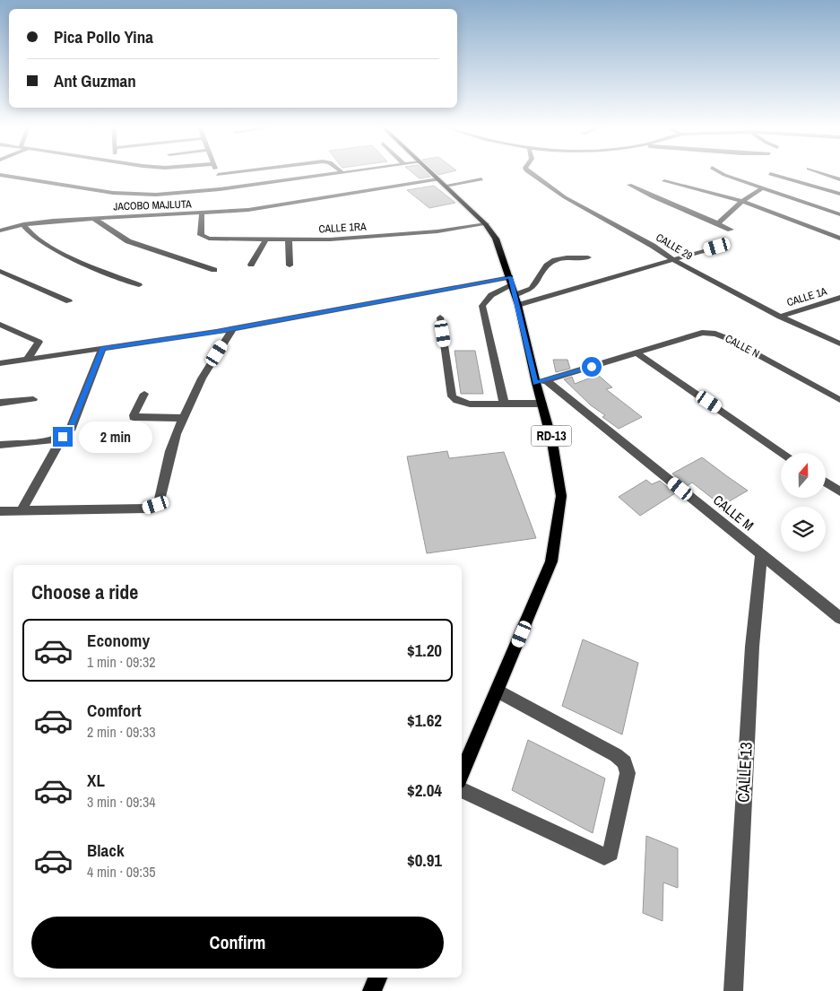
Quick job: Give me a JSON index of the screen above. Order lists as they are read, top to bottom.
{
  "streets": {
    "main road": ["RD-13"],
    "street": [
      "JACOBO MAJLUTA",
      "CALLE 1RA",
      "CALLE 29",
      "CALLE 1A",
      "CALLE N",
      "CALLE M",
      "CALLE 13"
    ]
  },
  "crossings": [
    ["JACOBO MAJLUTA", "CALLE 1RA"],
    ["JACOBO MAJLUTA", "RD-13"],
    ["CALLE 1RA", "RD-13"],
    ["CALLE 29", "CALLE 1A"],
    ["CALLE N", "RD-13"],
    ["CALLE N", "CALLE M"],
    ["RD-13", "CALLE M"],
    ["CALLE M", "CALLE 13"]
  ],
  "north": "top",
  "page": {
    "banner": ["Pica Pollo Yina", "Ant Guzman"],
    "bubble": "2 min",
    "heading": "Choose a ride",
    "list": [
      {
        "name": "Economy",
        "note": "1 min · 09:32",
        "value": "$1.20"
      },
      {
        "name": "Comfort",
        "note": "2 min · 09:33",
        "value": "$1.62"
      },
      {
        "name": "XL",
        "note": "3 min · 09:34",
        "value": "$2.04"
      },
      {
        "name": "Black",
        "note": "4 min · 09:35",
        "value": "$0.91"
      }
    ],
    "buttons": "Confirm"
  }
}
